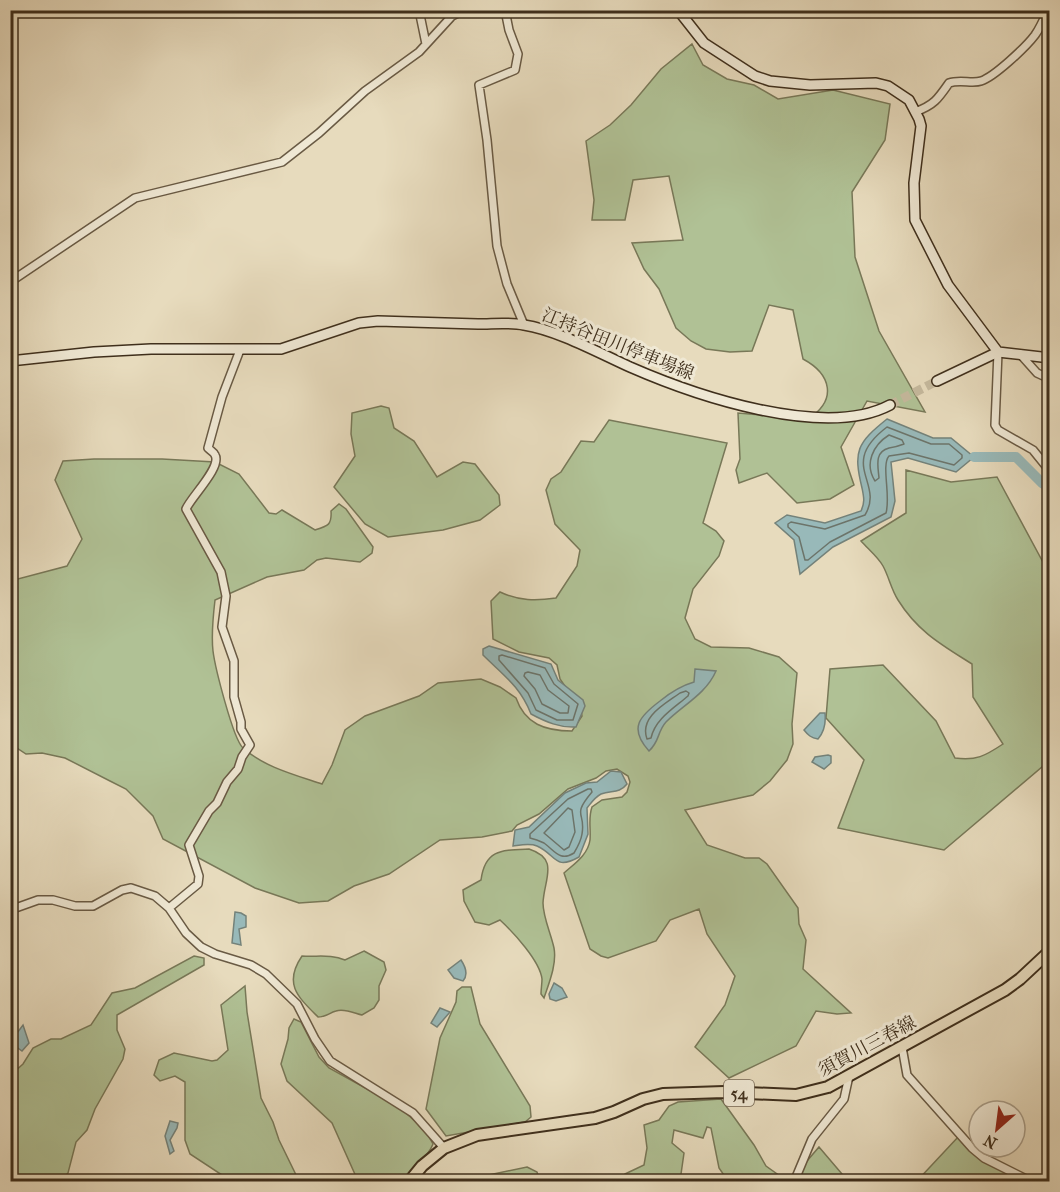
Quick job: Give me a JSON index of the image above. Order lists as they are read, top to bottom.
{
  "streets": {
    "main road": ["江持谷田川停車場線", "須賀川三春線", "54"]
  },
  "north": "bottom left"
}
